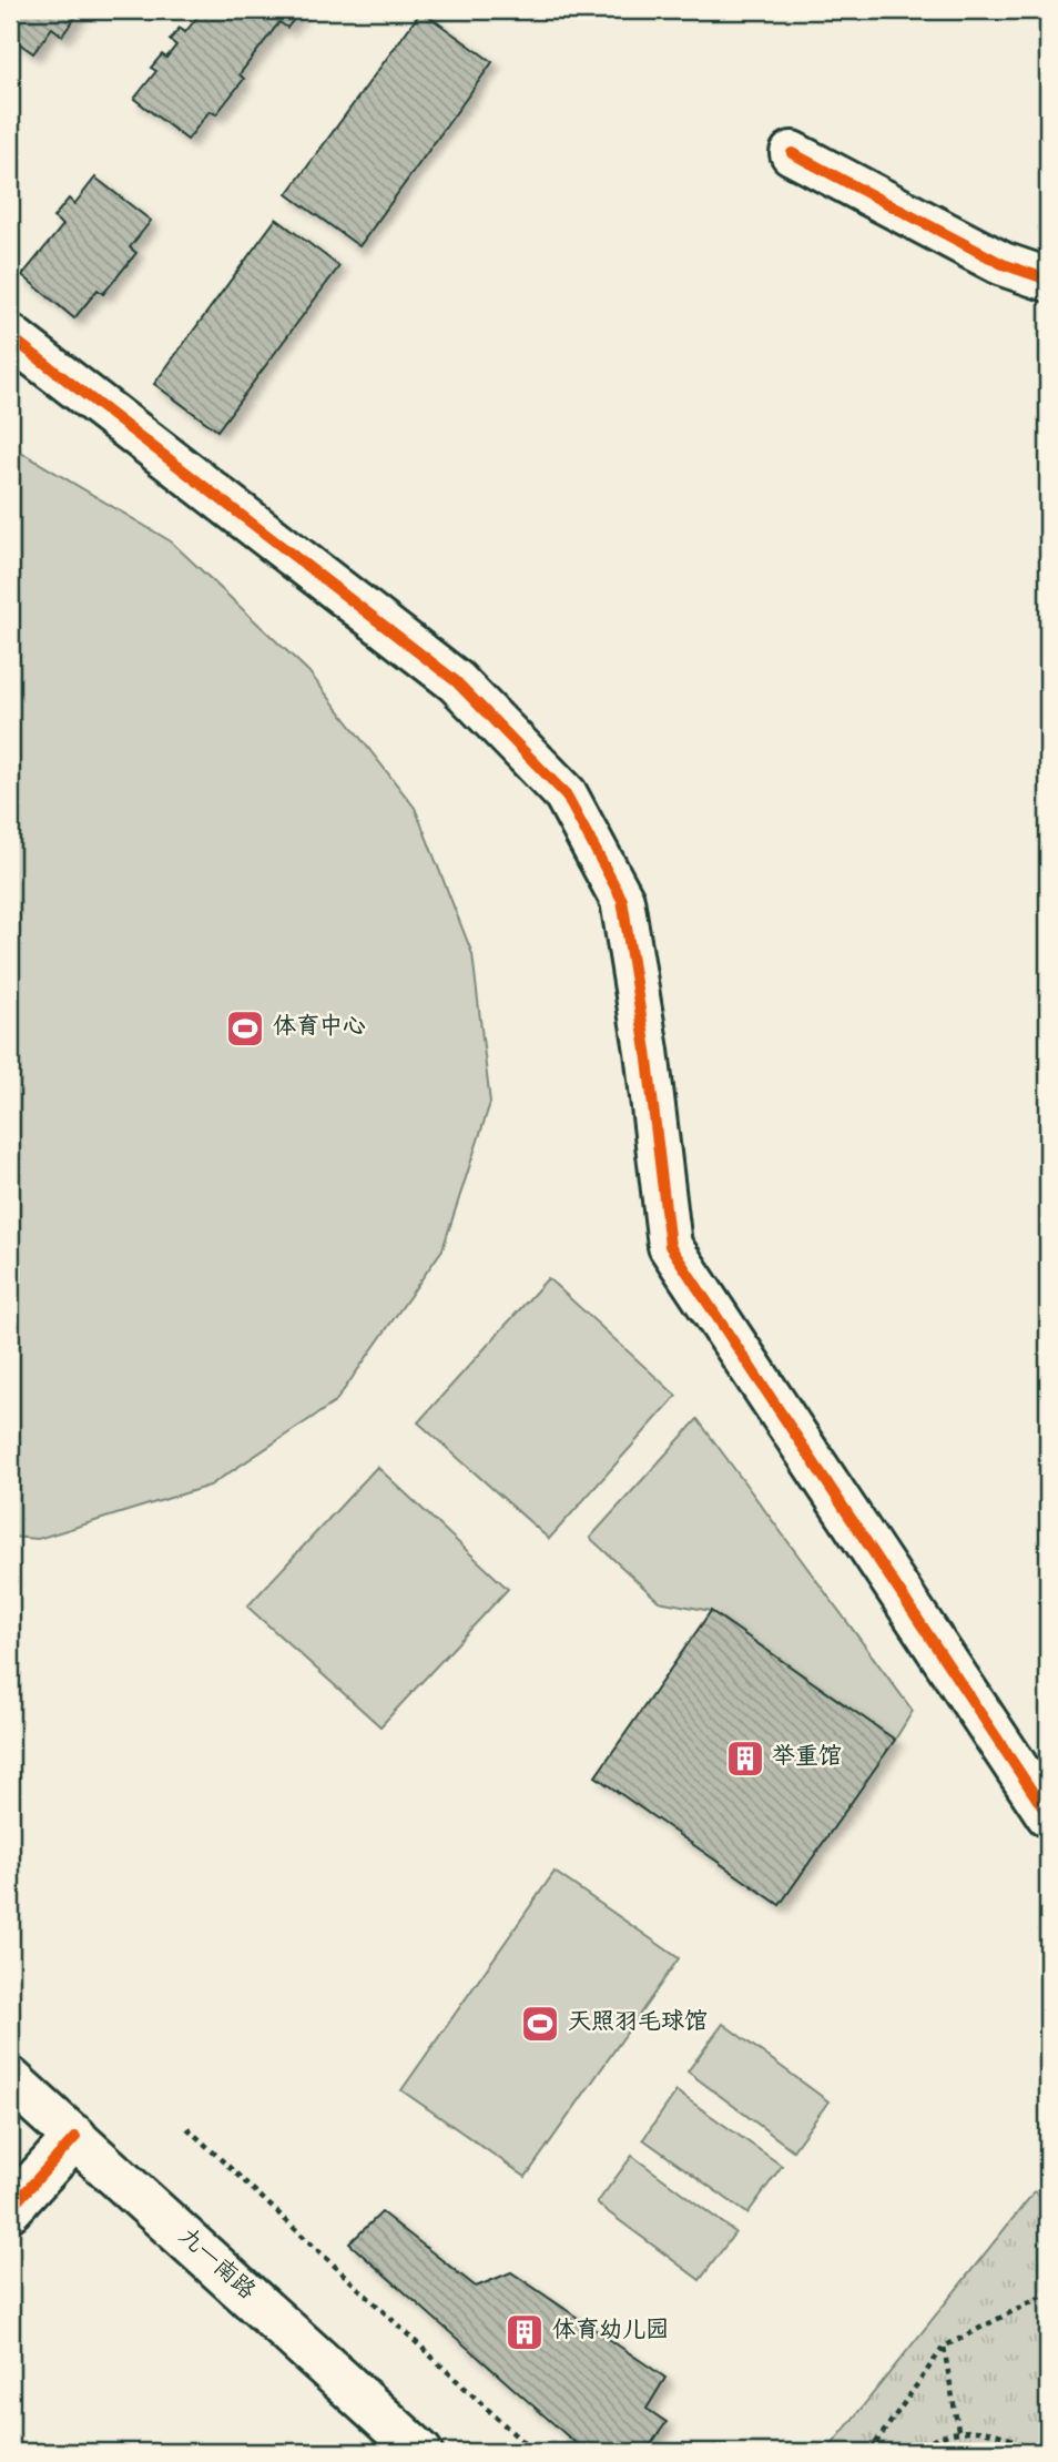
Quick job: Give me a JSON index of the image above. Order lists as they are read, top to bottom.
{
  "streets": {
    "street": ["九一南路"]
  },
  "places": {
    "sports": ["体育中心", "天照羽毛球馆"],
    "building": ["举重馆", "体育幼儿园"]
  }
}
